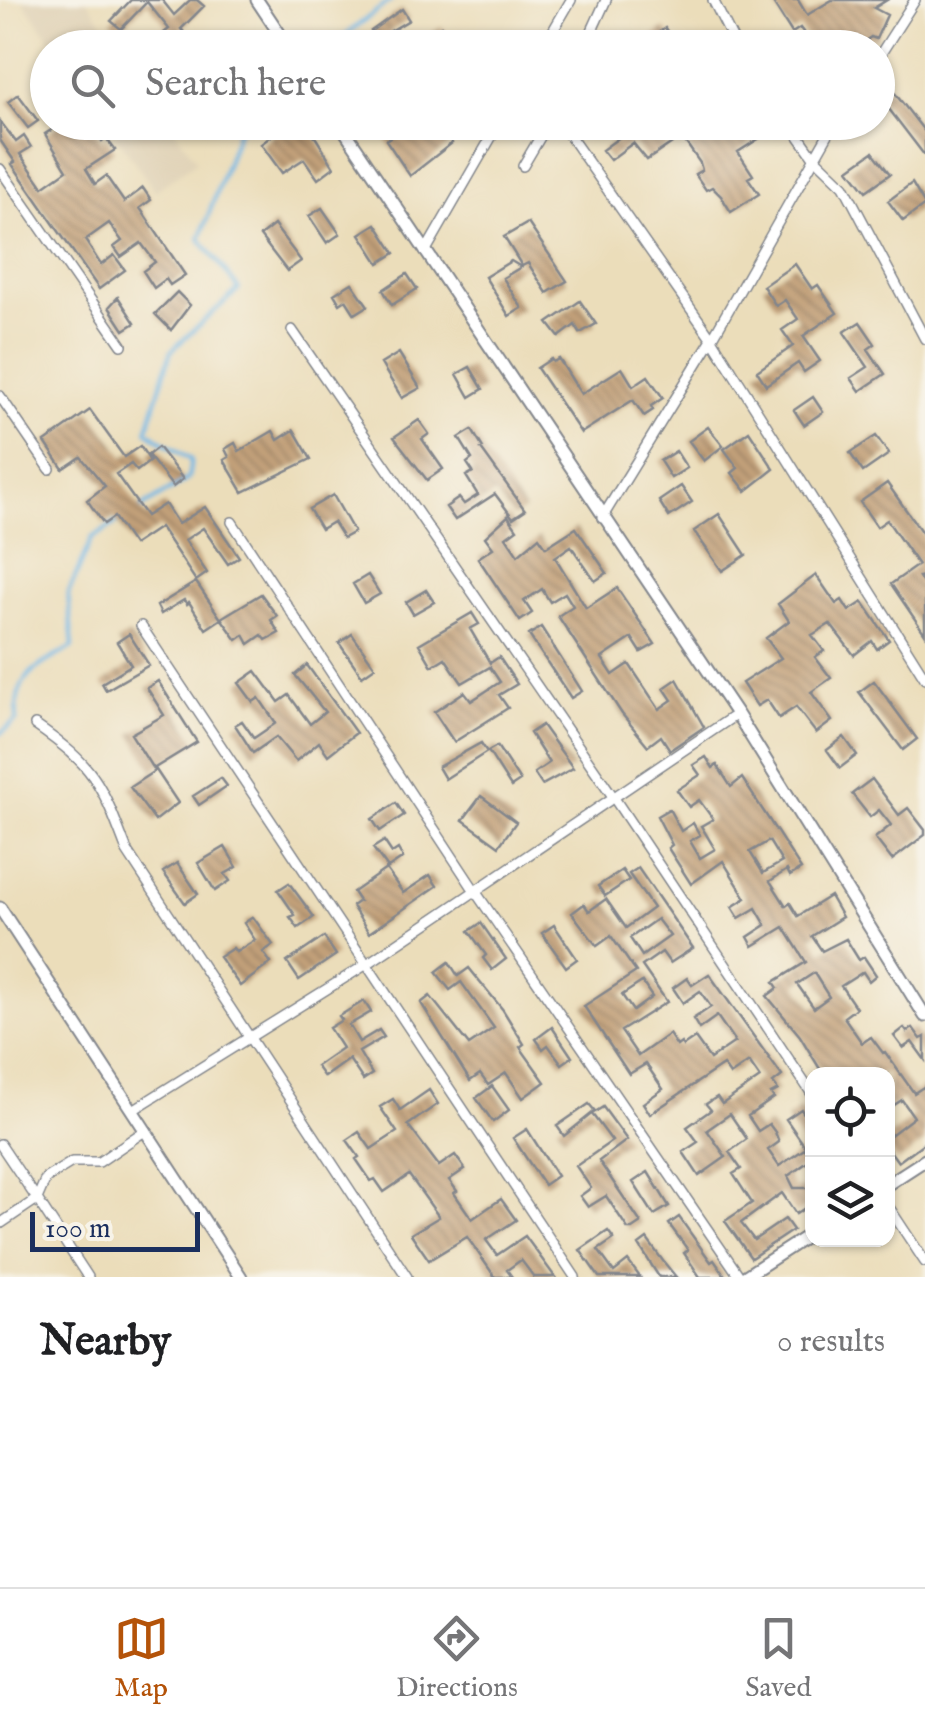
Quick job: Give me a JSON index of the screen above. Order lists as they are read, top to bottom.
{
  "scale_bar": "100 m",
  "page": {
    "search": "Search here",
    "scale": "100 m",
    "heading": ["Nearby", "0 results"],
    "nav": ["Map", "Directions", "Saved"]
  }
}
